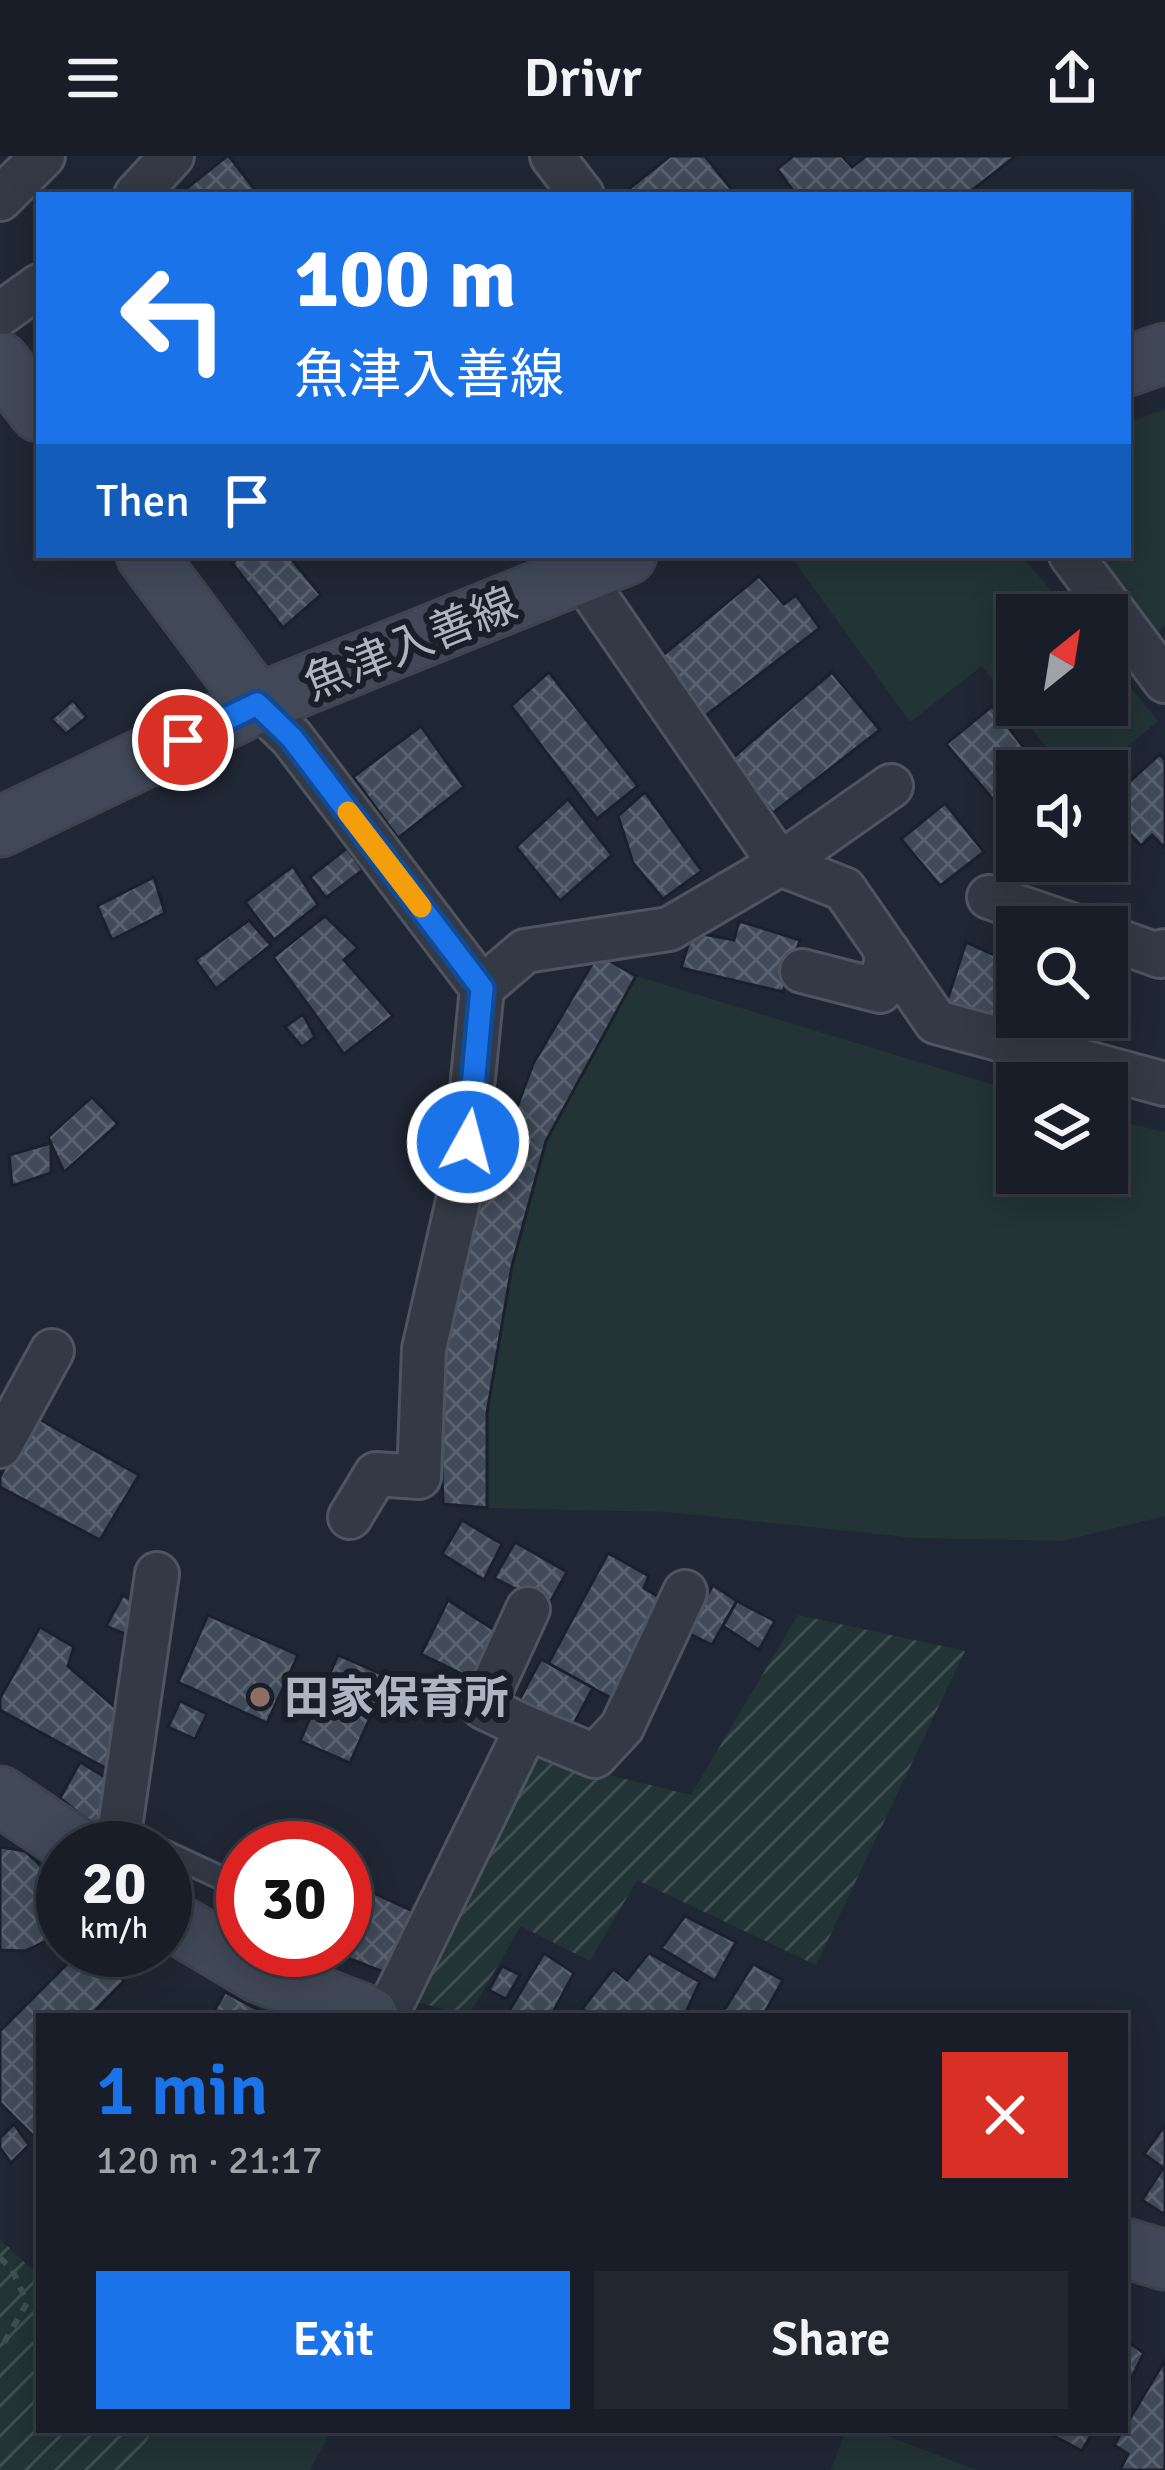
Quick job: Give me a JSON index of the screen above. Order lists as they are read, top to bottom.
{
  "streets": {
    "main road": ["魚津入善線"]
  },
  "places": ["田家保育所"],
  "north": "top right",
  "page": {
    "header": "Drivr",
    "turn": ["100 m", "魚津入善線"],
    "then": "Then",
    "speed": "20 km/h",
    "limit": "30",
    "heading": ["1 min", "120 m · 21:17"],
    "buttons": ["Exit", "Share"]
  }
}
